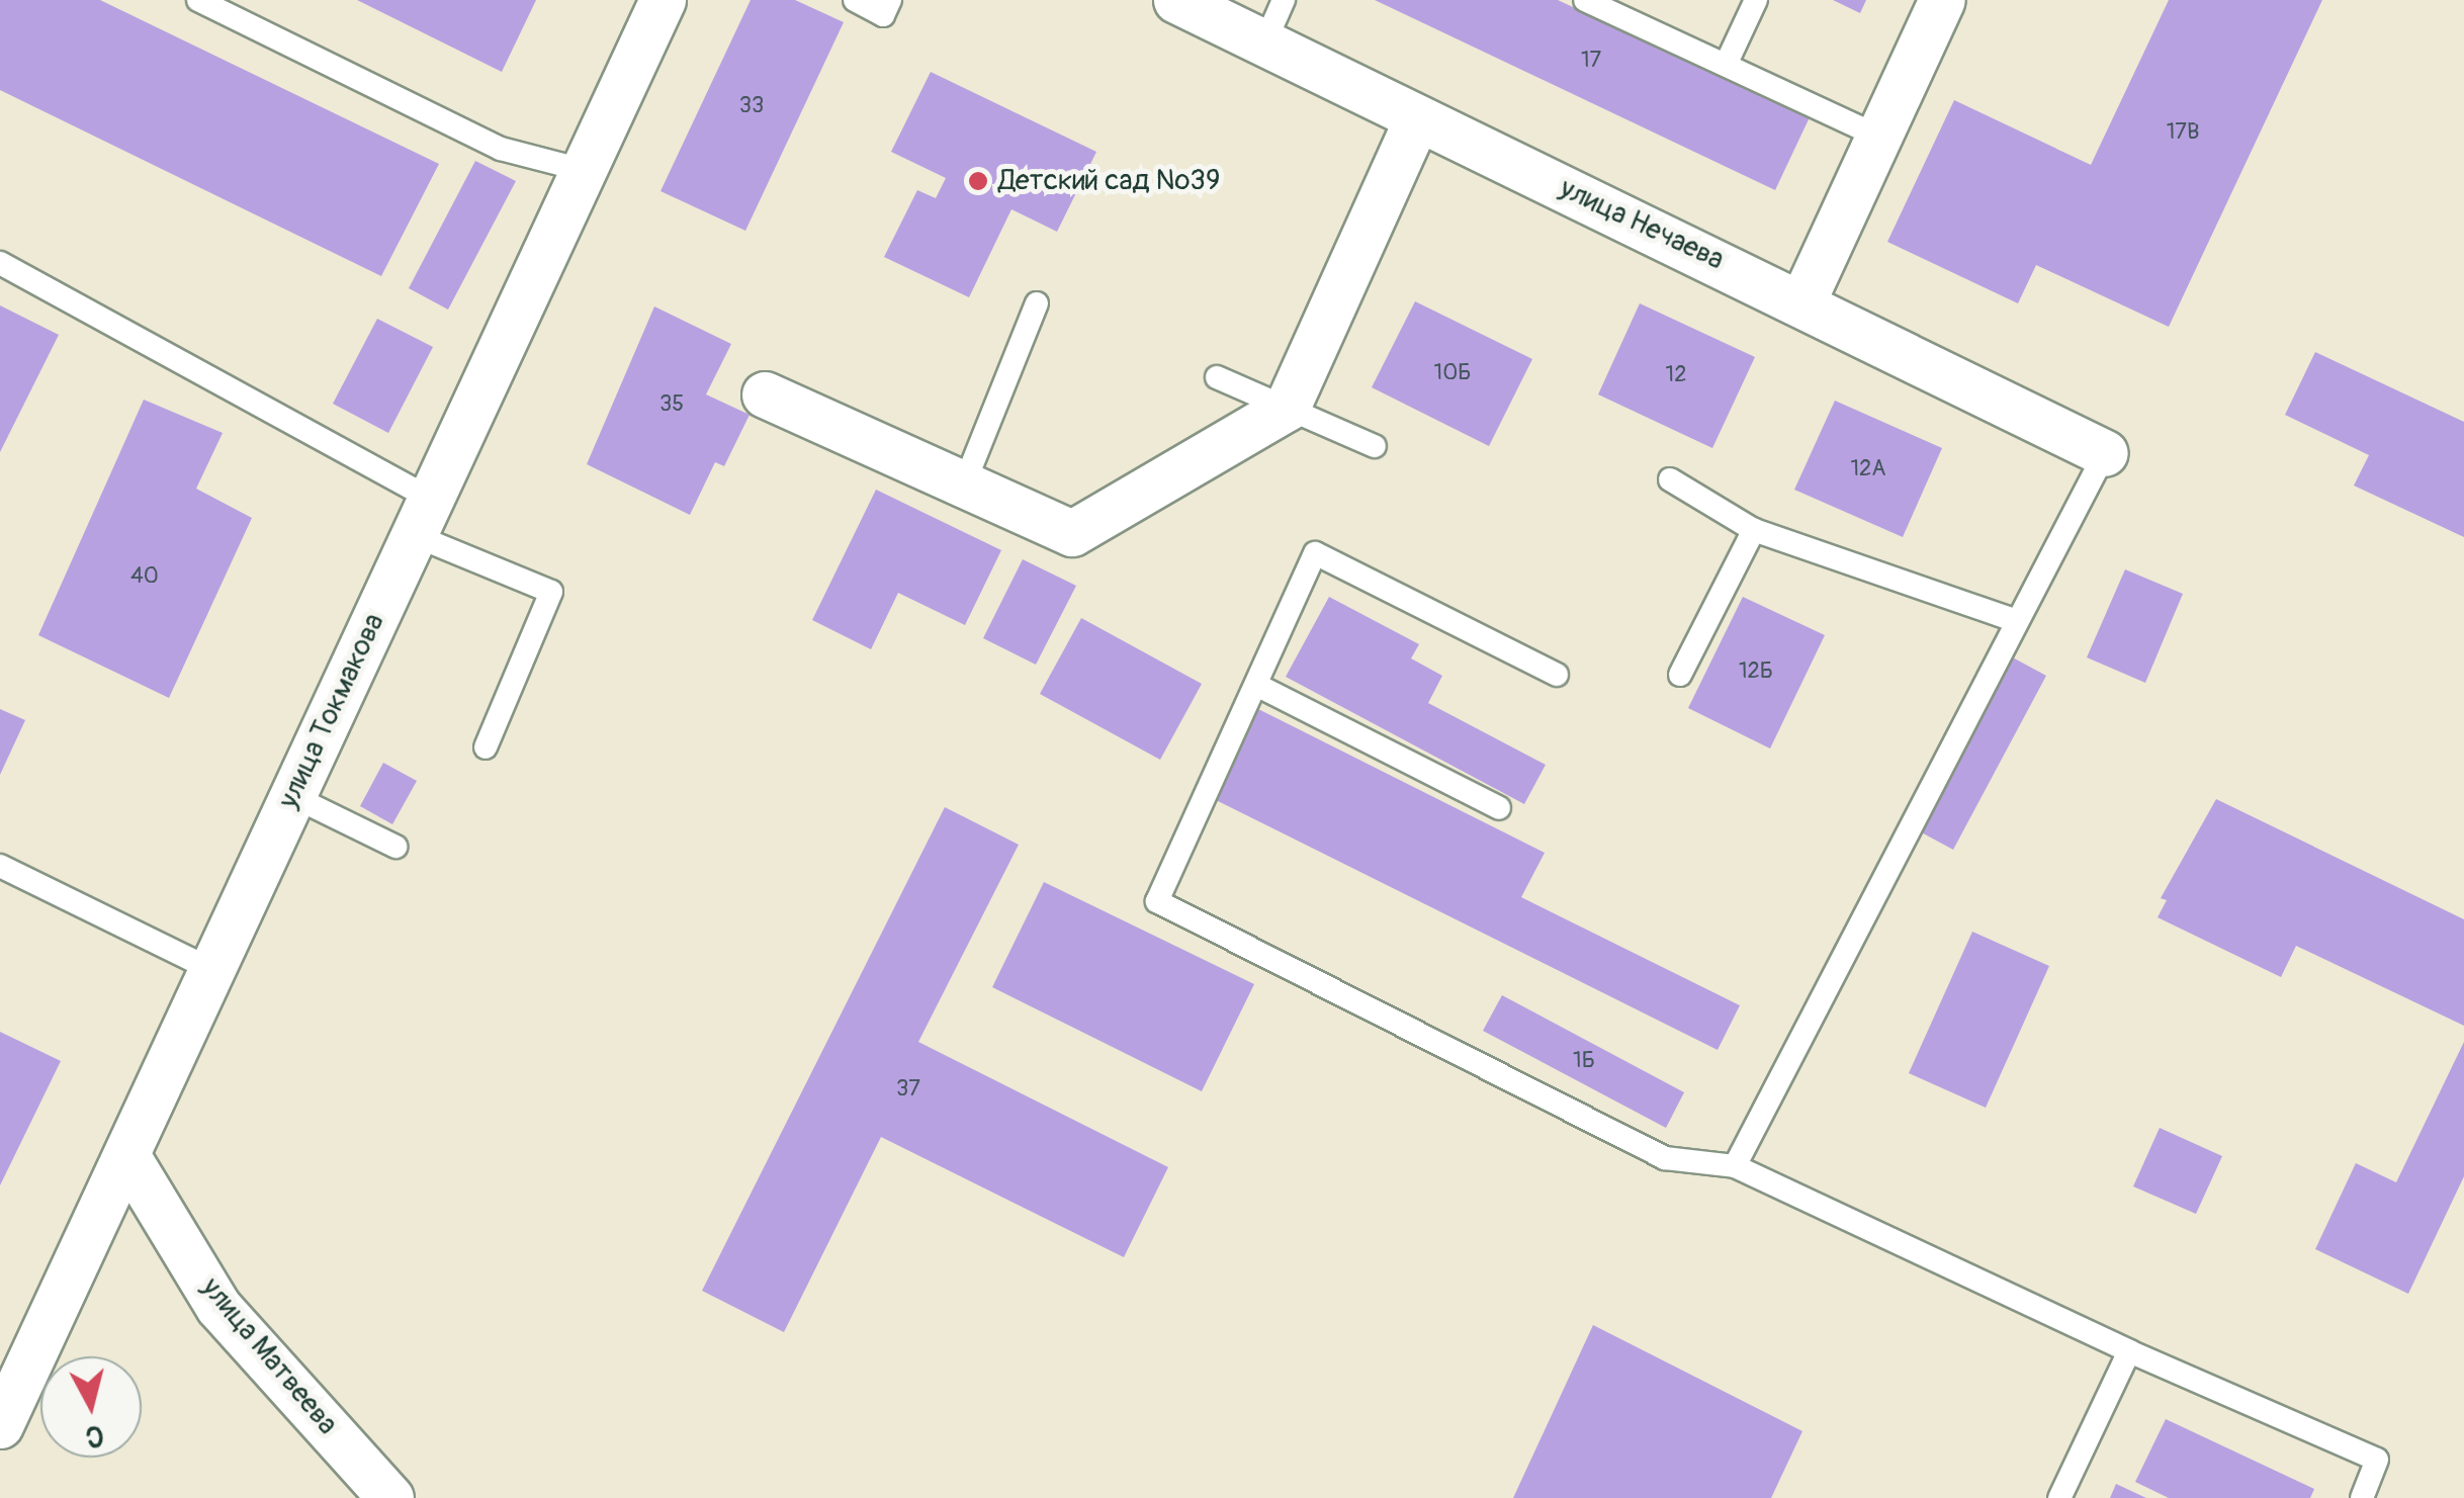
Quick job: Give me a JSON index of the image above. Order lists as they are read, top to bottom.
{
  "streets": {
    "street": ["улица Нечаева", "улица Токмакова", "улица Матвеева"]
  },
  "crossings": [
    ["улица Токмакова", "улица Матвеева"]
  ],
  "places": ["Детский сад №39"],
  "house_numbers": [
    "17",
    "33",
    "17В",
    "10Б",
    "12",
    "35",
    "12А",
    "40",
    "12Б",
    "1Б",
    "37"
  ],
  "north": "bottom"
}
